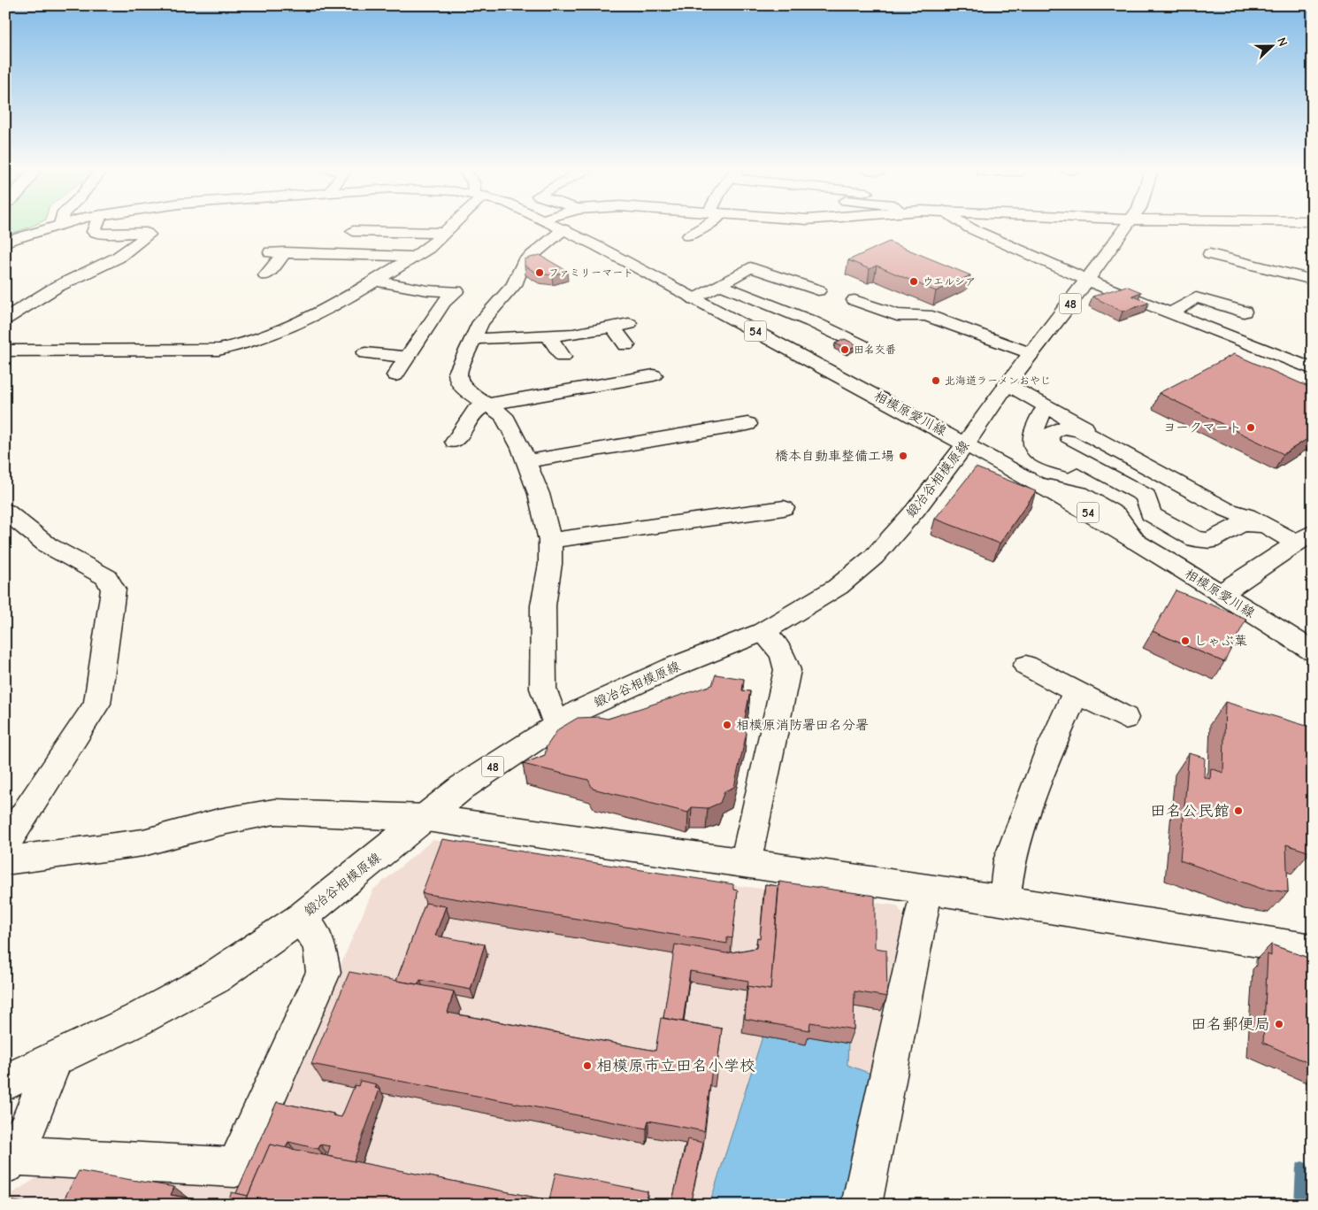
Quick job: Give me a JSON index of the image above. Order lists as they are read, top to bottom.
{
  "streets": {
    "street": [
      "48",
      "54",
      "相模原愛川線",
      "鍛冶谷相模原線"
    ]
  },
  "crossings": [
    ["相模原愛川線", "鍛冶谷相模原線"]
  ],
  "places": [
    "ファミリーマート",
    "ウエルシア",
    "田名交番",
    "北海道ラーメンおやじ",
    "ヨークマート",
    "橋本自動車整備工場",
    "しゃぶ葉",
    "相模原消防署田名分署",
    "田名公民館",
    "田名郵便局",
    "相模原市立田名小学校"
  ],
  "north": "right"
}
